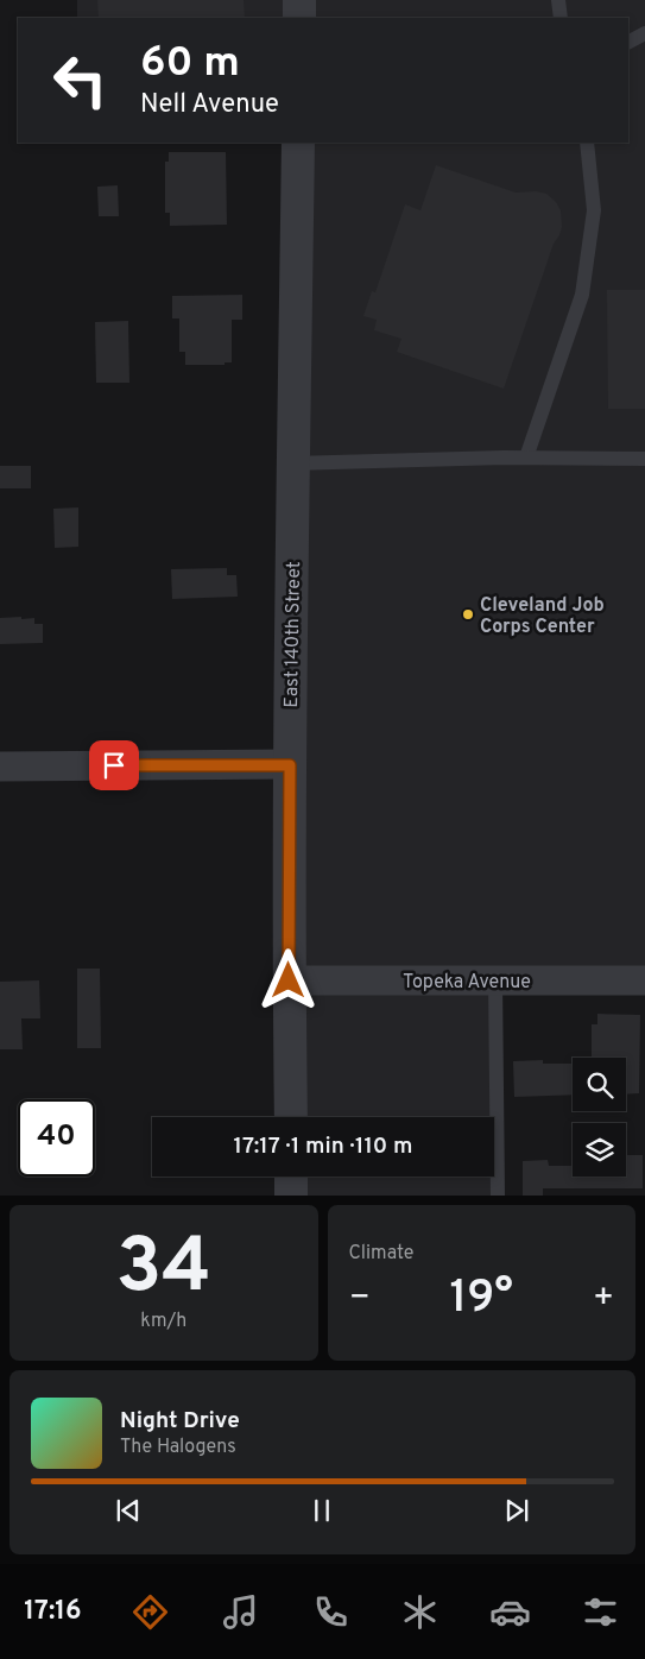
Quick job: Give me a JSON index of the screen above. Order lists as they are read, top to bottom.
{
  "streets": {
    "street": ["East 140th Street", "Topeka Avenue"]
  },
  "crossings": [
    ["East 140th Street", "Topeka Avenue"]
  ],
  "places": ["Cleveland Job Corps Center"],
  "page": {
    "turn": ["60 m", "Nell Avenue"],
    "limit": "40",
    "trip": "17:17 · 1 min · 110 m",
    "tile": [
      ["34", "km/h"],
      "Climate"
    ],
    "heat": ["−", "19°", "+"],
    "song": ["Night Drive", "The Halogens"],
    "tabs": "17:16"
  }
}
